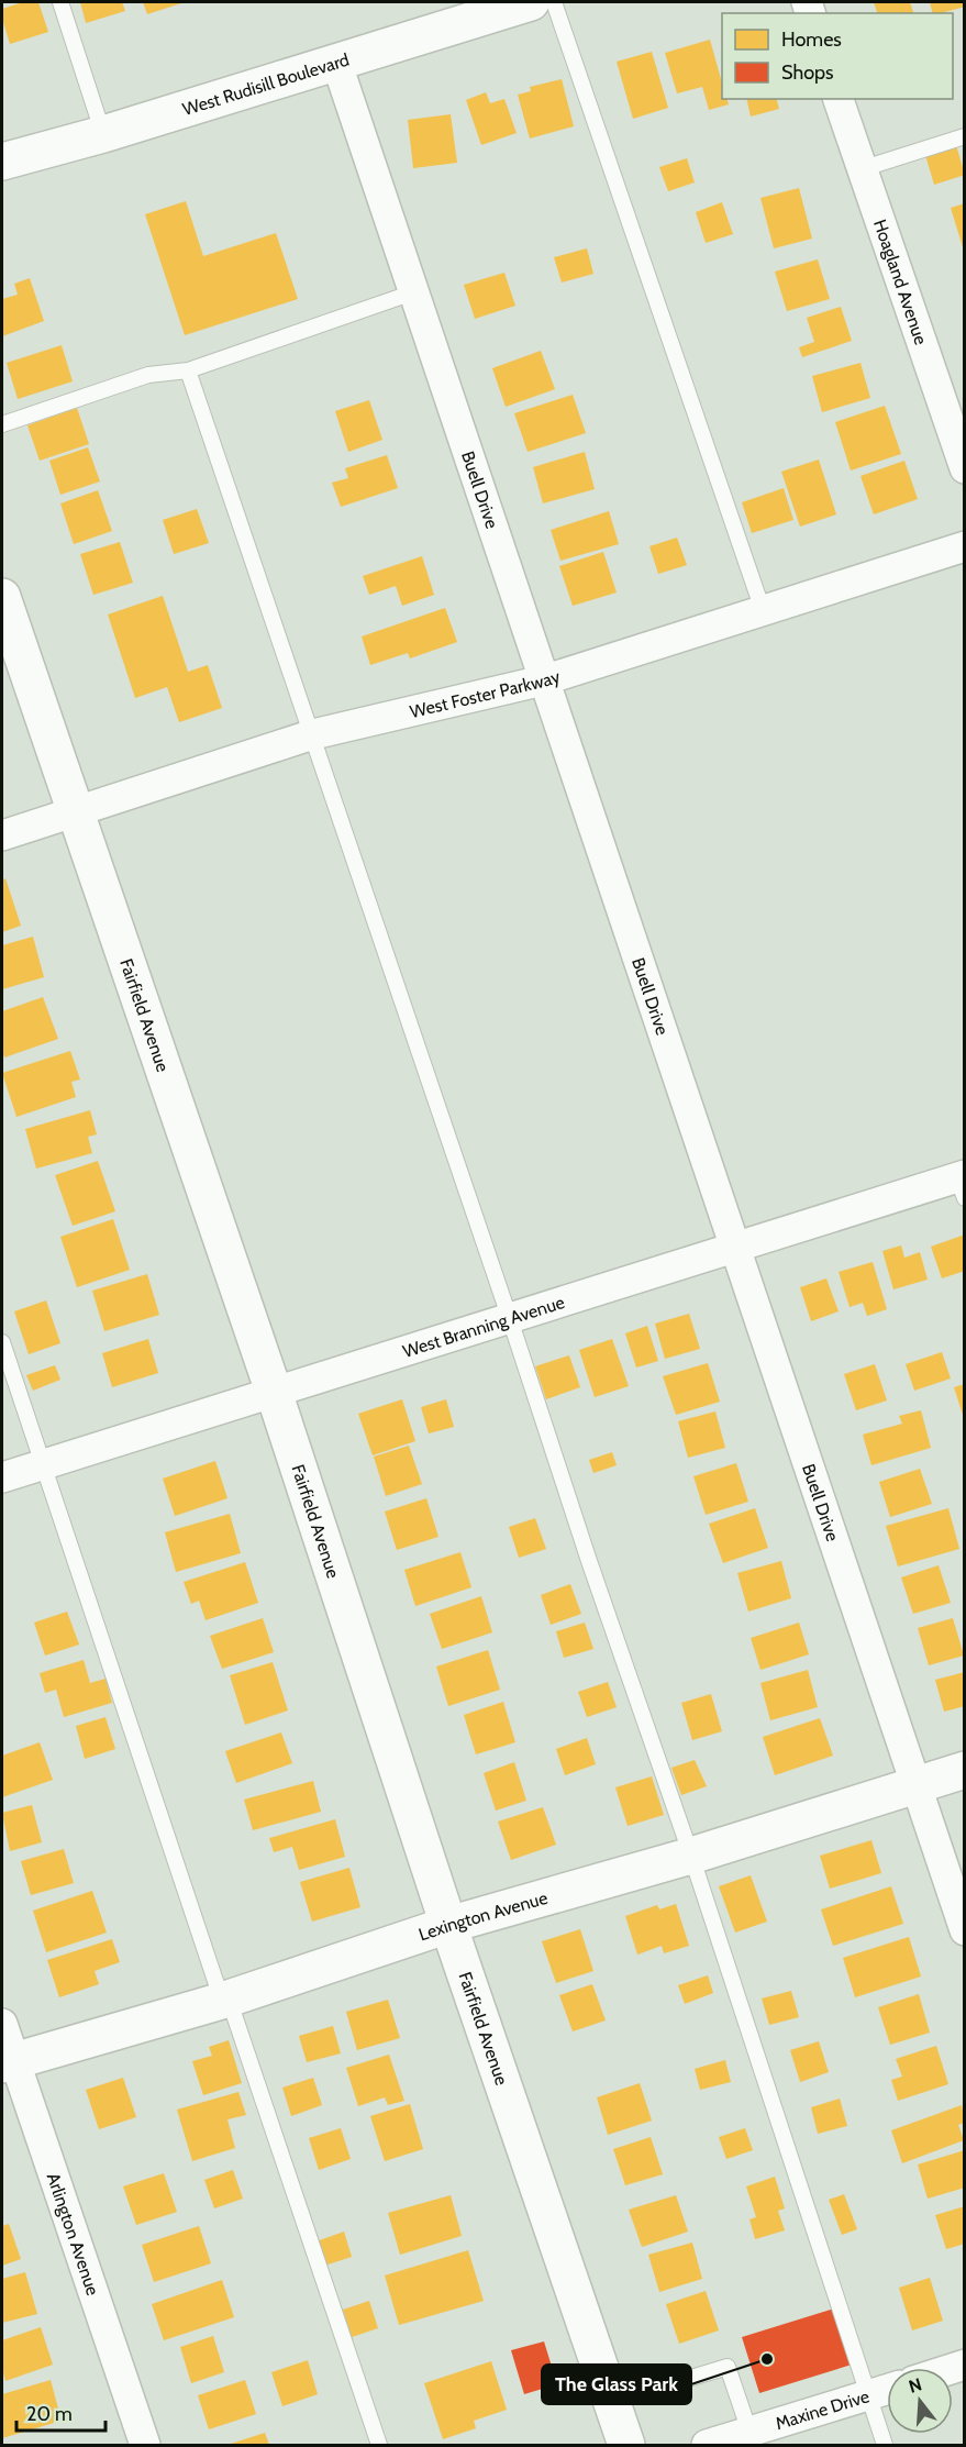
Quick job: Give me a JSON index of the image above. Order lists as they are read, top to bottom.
{
  "streets": {
    "main road": ["West Rudisill Boulevard", "Fairfield Avenue", "Lexington Avenue"],
    "street": [
      "Hoagland Avenue",
      "Buell Drive",
      "West Foster Parkway",
      "West Branning Avenue",
      "Arlington Avenue",
      "Maxine Drive"
    ]
  },
  "crossings": [
    ["West Rudisill Boulevard", "Buell Drive"],
    ["Buell Drive", "West Foster Parkway"],
    ["Buell Drive", "West Branning Avenue"],
    ["Buell Drive", "Lexington Avenue"],
    ["West Foster Parkway", "Fairfield Avenue"],
    ["Fairfield Avenue", "West Branning Avenue"],
    ["Fairfield Avenue", "Lexington Avenue"],
    ["Lexington Avenue", "Arlington Avenue"]
  ],
  "places": ["The Glass Park"],
  "legend": ["Homes", "Shops"],
  "scale_bar": "20 m",
  "north": "top"
}
